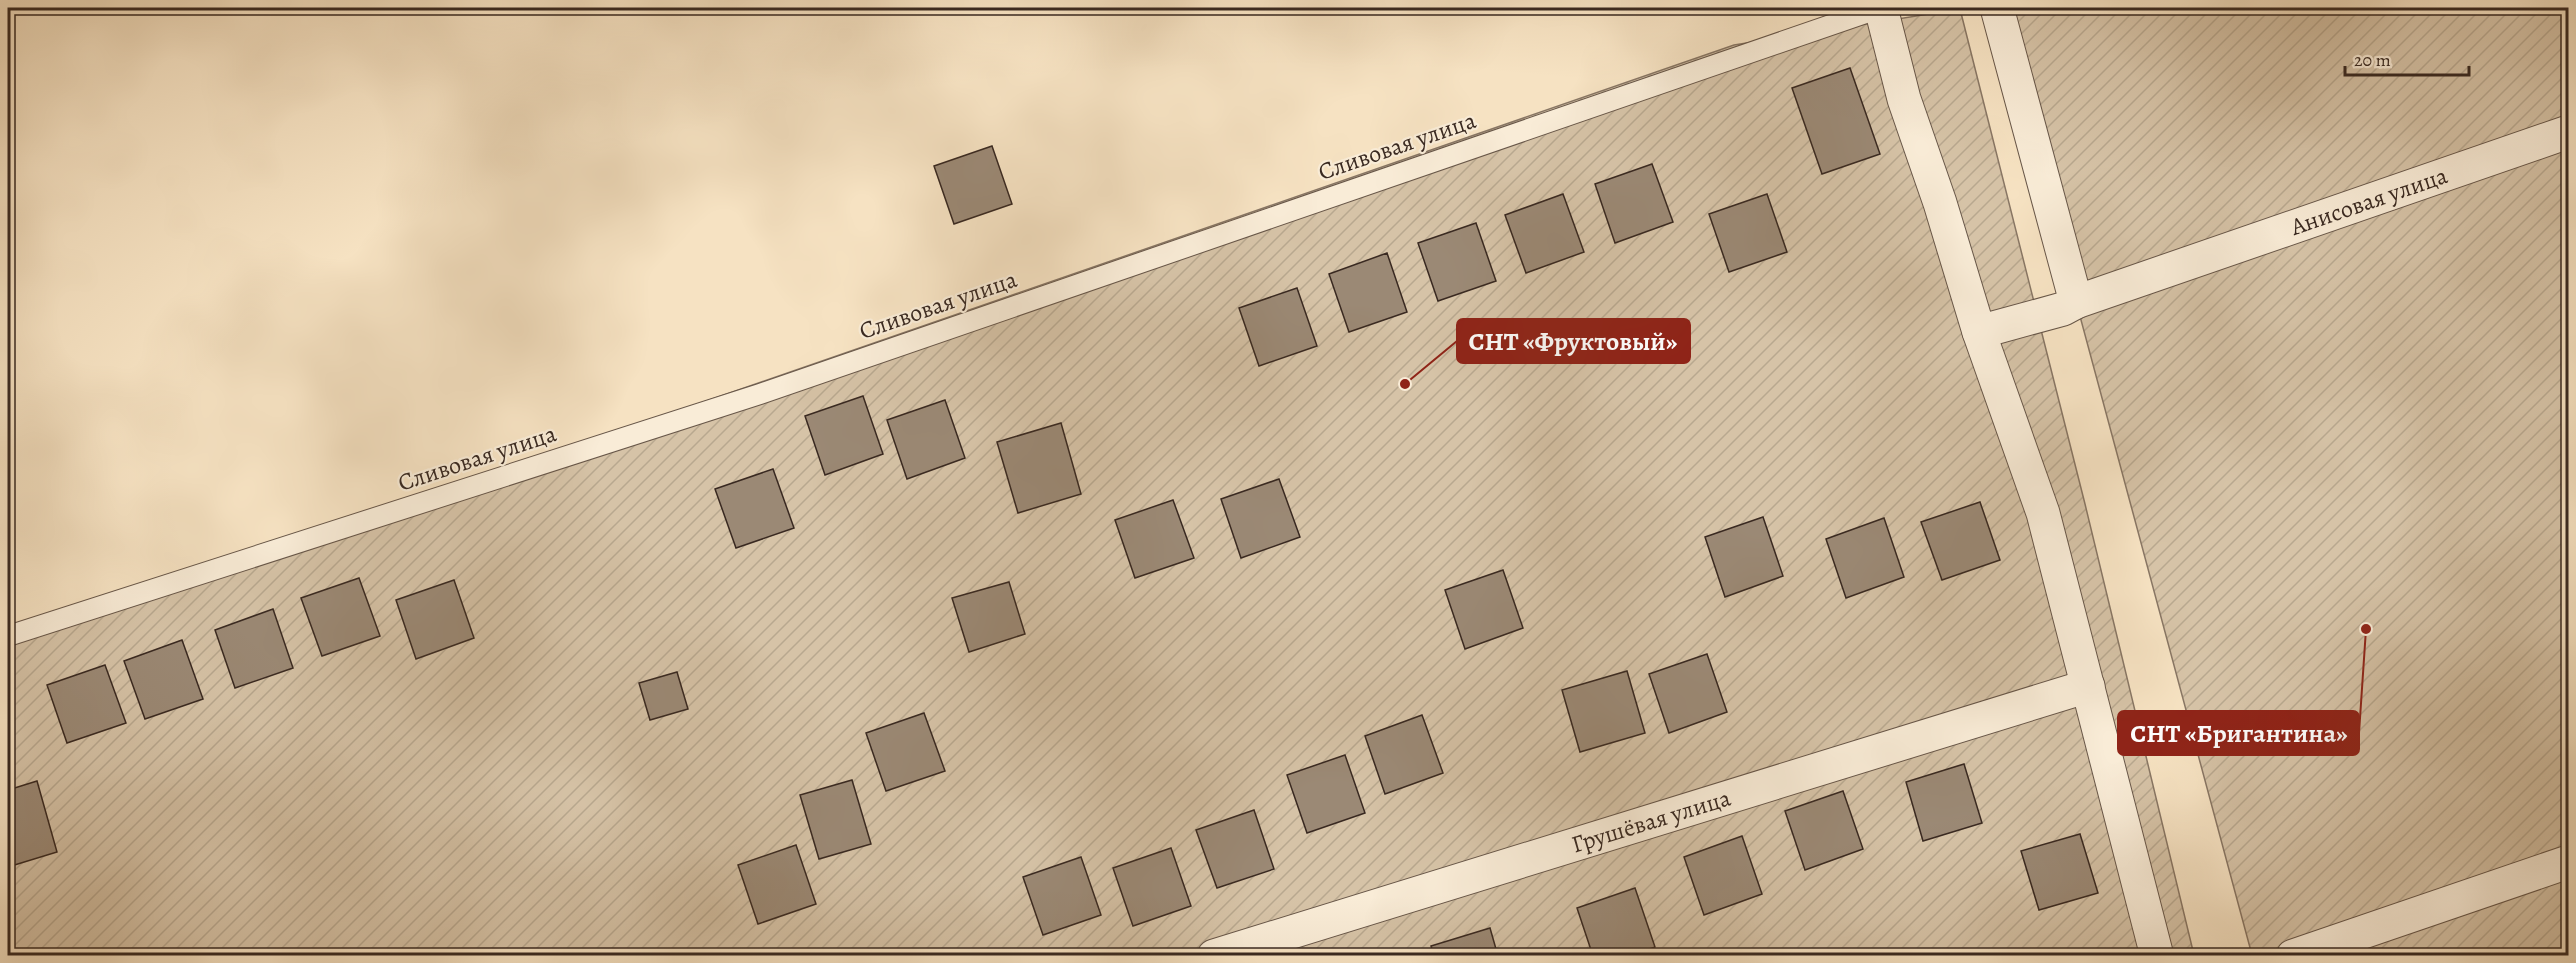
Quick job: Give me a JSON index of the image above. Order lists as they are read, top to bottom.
{
  "streets": {
    "street": ["Анисовая улица", "Грушёвая улица"],
    "lane": ["Сливовая улица"]
  },
  "places": ["СНТ «Фруктовый»", "СНТ «Бригантина»"],
  "scale_bar": "20 m"
}
